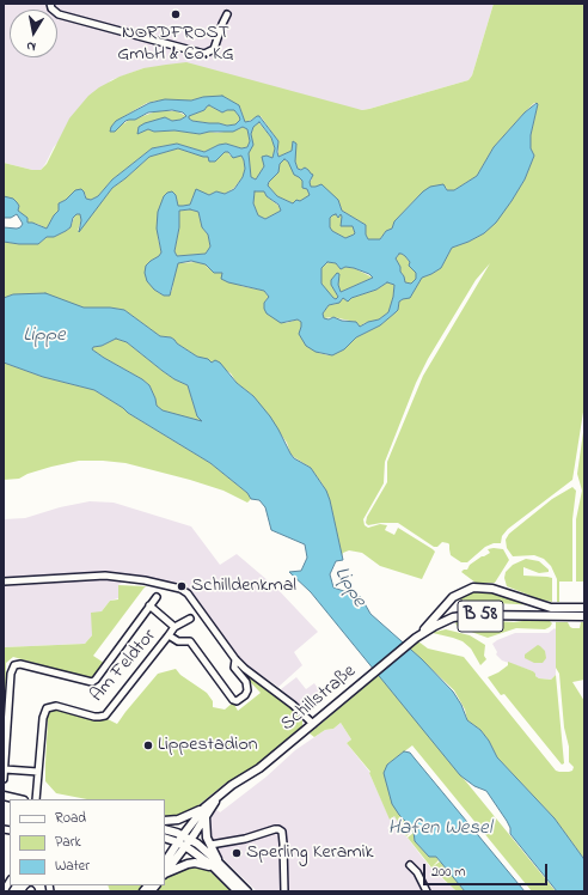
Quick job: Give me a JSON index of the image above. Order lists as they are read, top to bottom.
{
  "streets": {
    "main road": ["B 58", "Schillstraße"],
    "street": ["Am Feldtor"]
  },
  "crossings": [
    ["B 58", "Schillstraße"]
  ],
  "water": ["Lippe", "Hafen Wesel"],
  "places": [
    "NORDFROST GmbH & Co. KG",
    "Schilldenkmal",
    "Lippestadion",
    "Sperling Keramik"
  ],
  "legend": ["Road", "Park", "Water"],
  "scale_bar": "200 m",
  "north": "bottom"
}
